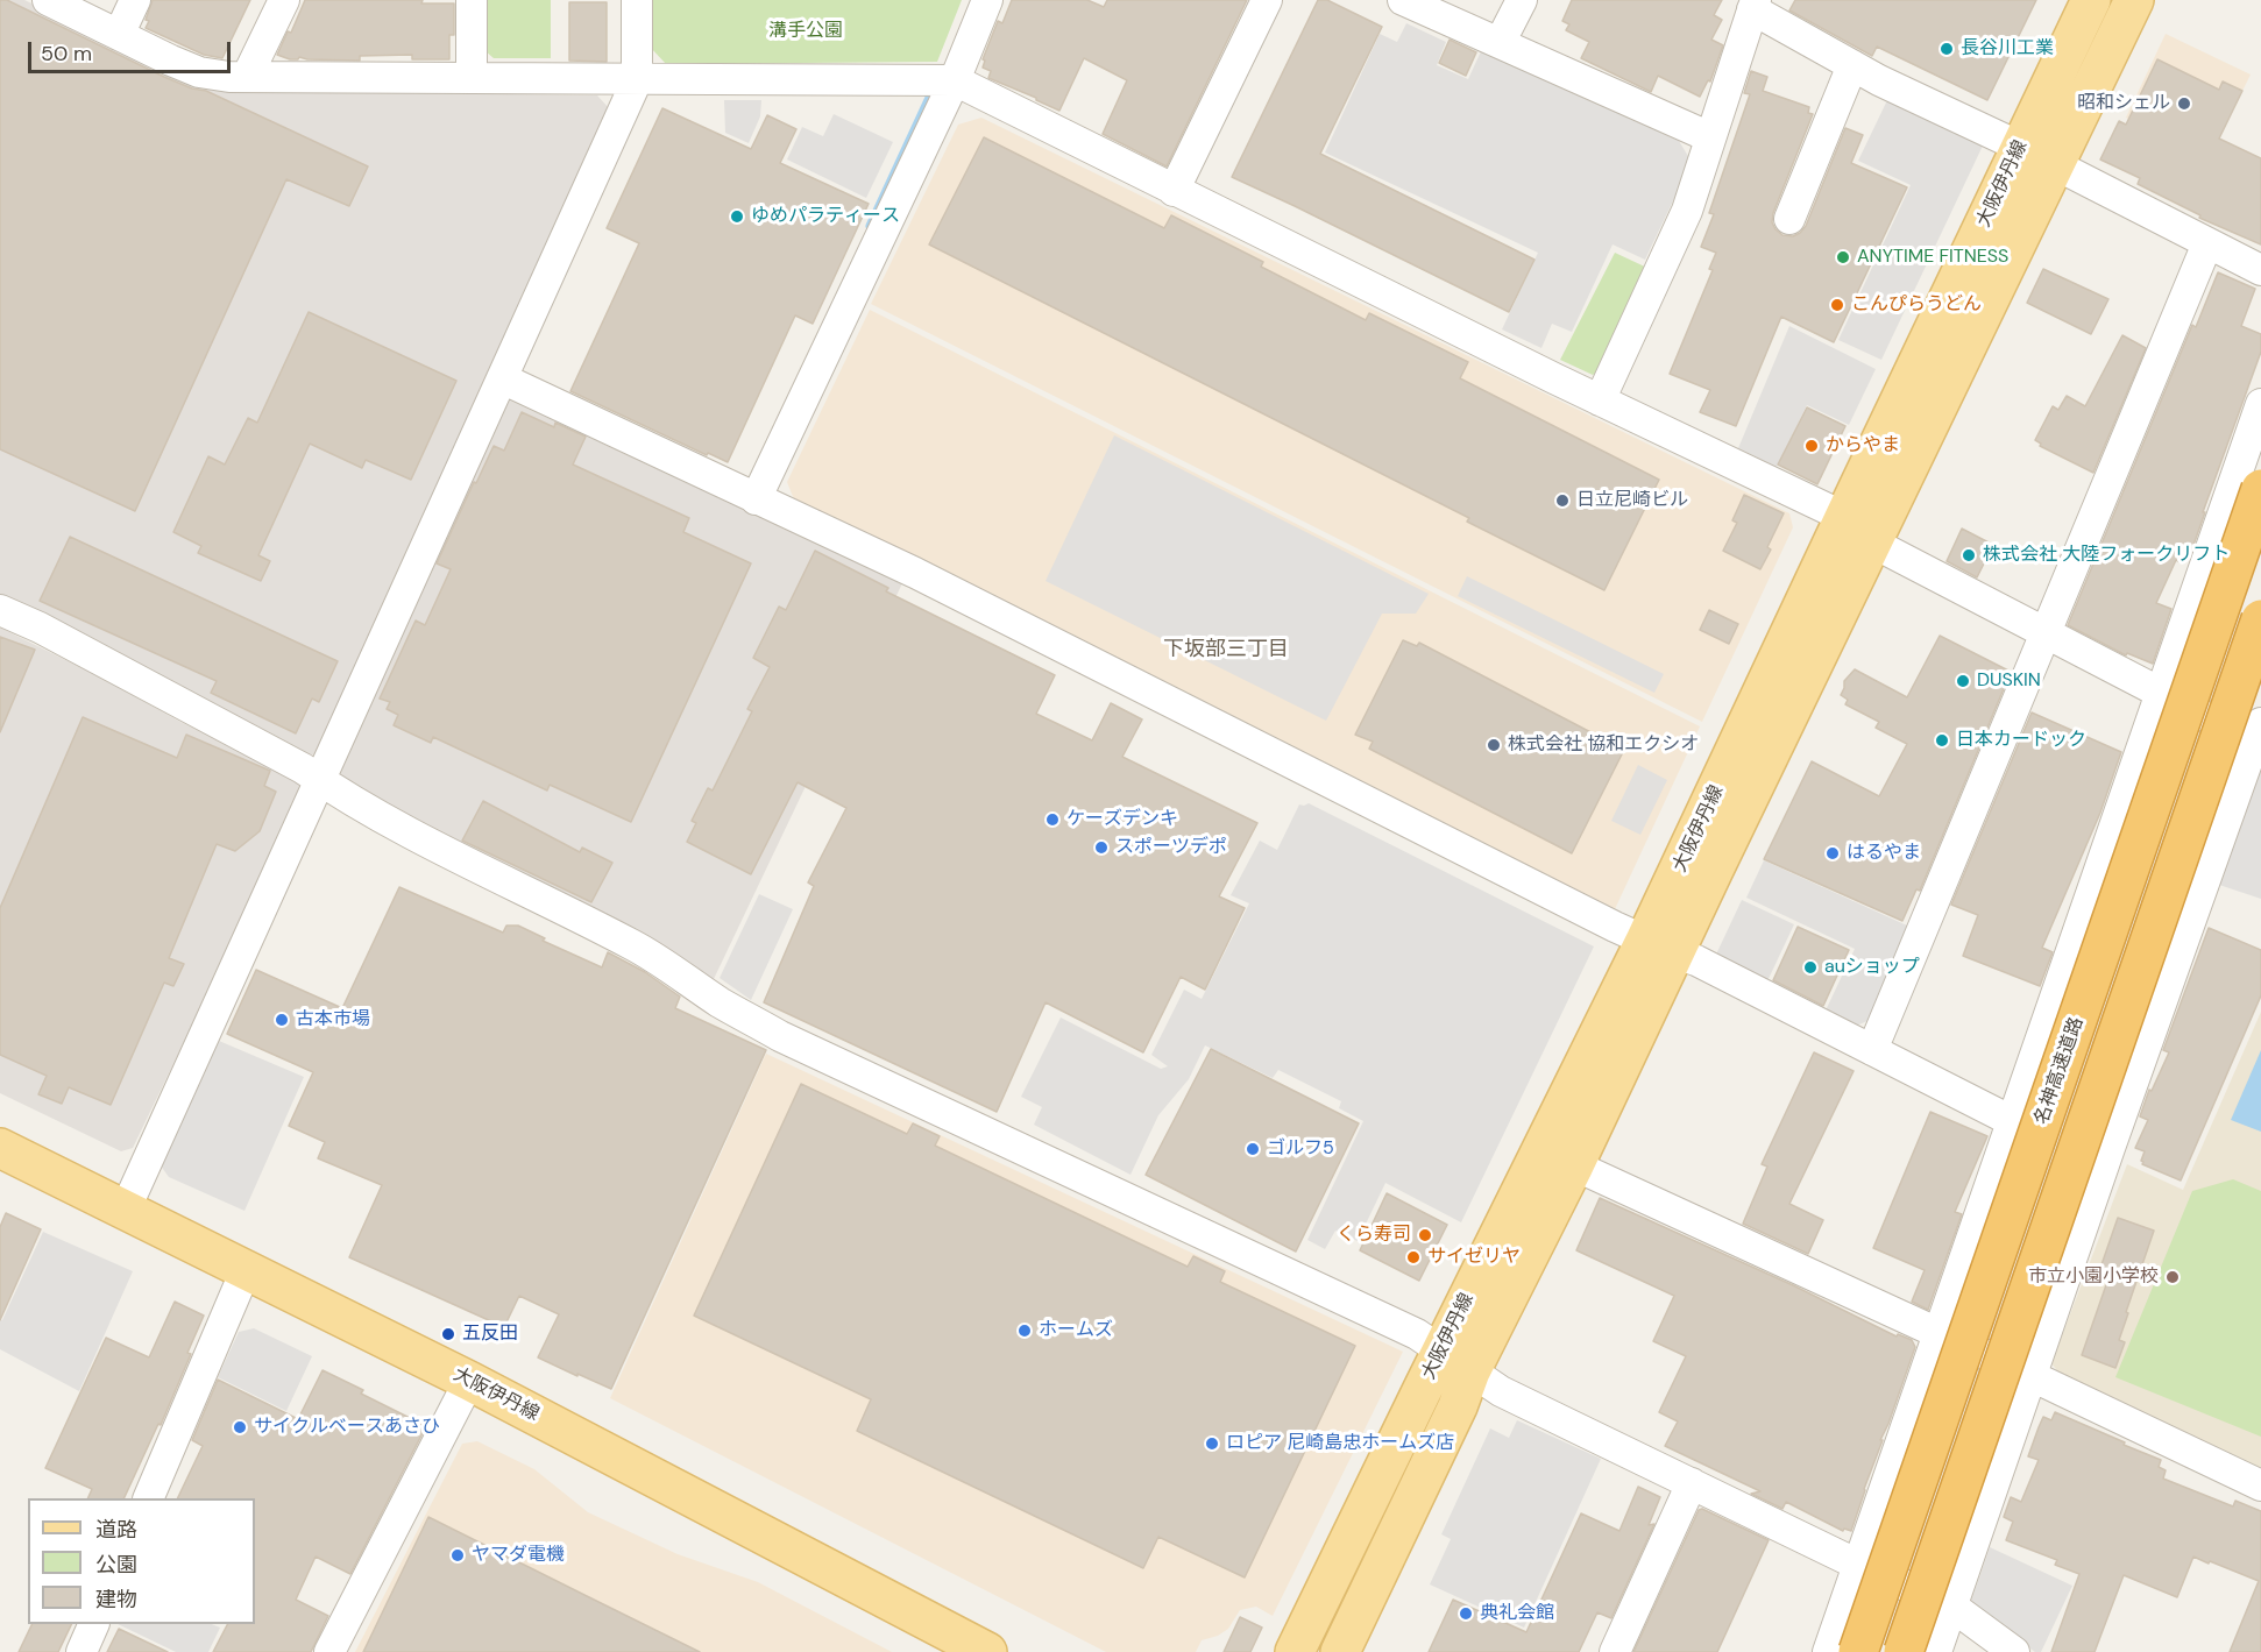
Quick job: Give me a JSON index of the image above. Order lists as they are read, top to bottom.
{
  "streets": {
    "highway": ["名神高速道路"],
    "main road": ["大阪伊丹線"]
  },
  "districts": ["下坂部三丁目"],
  "parks": ["溝手公園"],
  "places": [
    "長谷川工業",
    "昭和シェル",
    "ゆめパラティース",
    "ANYTIME FITNESS",
    "こんぴらうどん",
    "からやま",
    "日立尼崎ビル",
    "株式会社 大陸フォークリフト",
    "DUSKIN",
    "日本カードック",
    "株式会社 協和エクシオ",
    "ケーズデンキ",
    "スポーツデポ",
    "はるやま",
    "auショップ",
    "古本市場",
    "ゴルフ5",
    "くら寿司",
    "サイゼリヤ",
    "市立小園小学校",
    "ホームズ",
    "五反田",
    "サイクルベースあさひ",
    "ロピア 尼崎島忠ホームズ店",
    "ヤマダ電機",
    "典礼会館"
  ],
  "legend": ["道路", "公園", "建物"],
  "scale_bar": "50 m"
}
